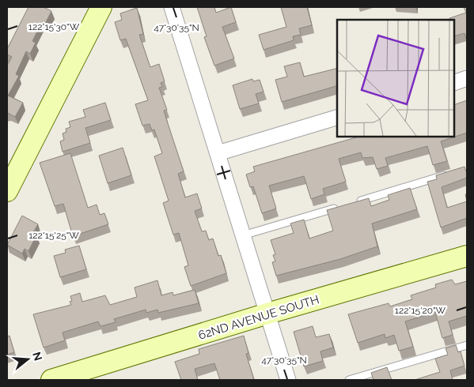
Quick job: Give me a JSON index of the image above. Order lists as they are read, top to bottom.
{
  "streets": {
    "street": ["62ND AVENUE SOUTH"]
  },
  "north": "right",
  "coordinates": [
    "122°15'30\"W",
    "47°30'35\"N",
    "122°15'25\"W",
    "122°15'20\"W"
  ]
}
